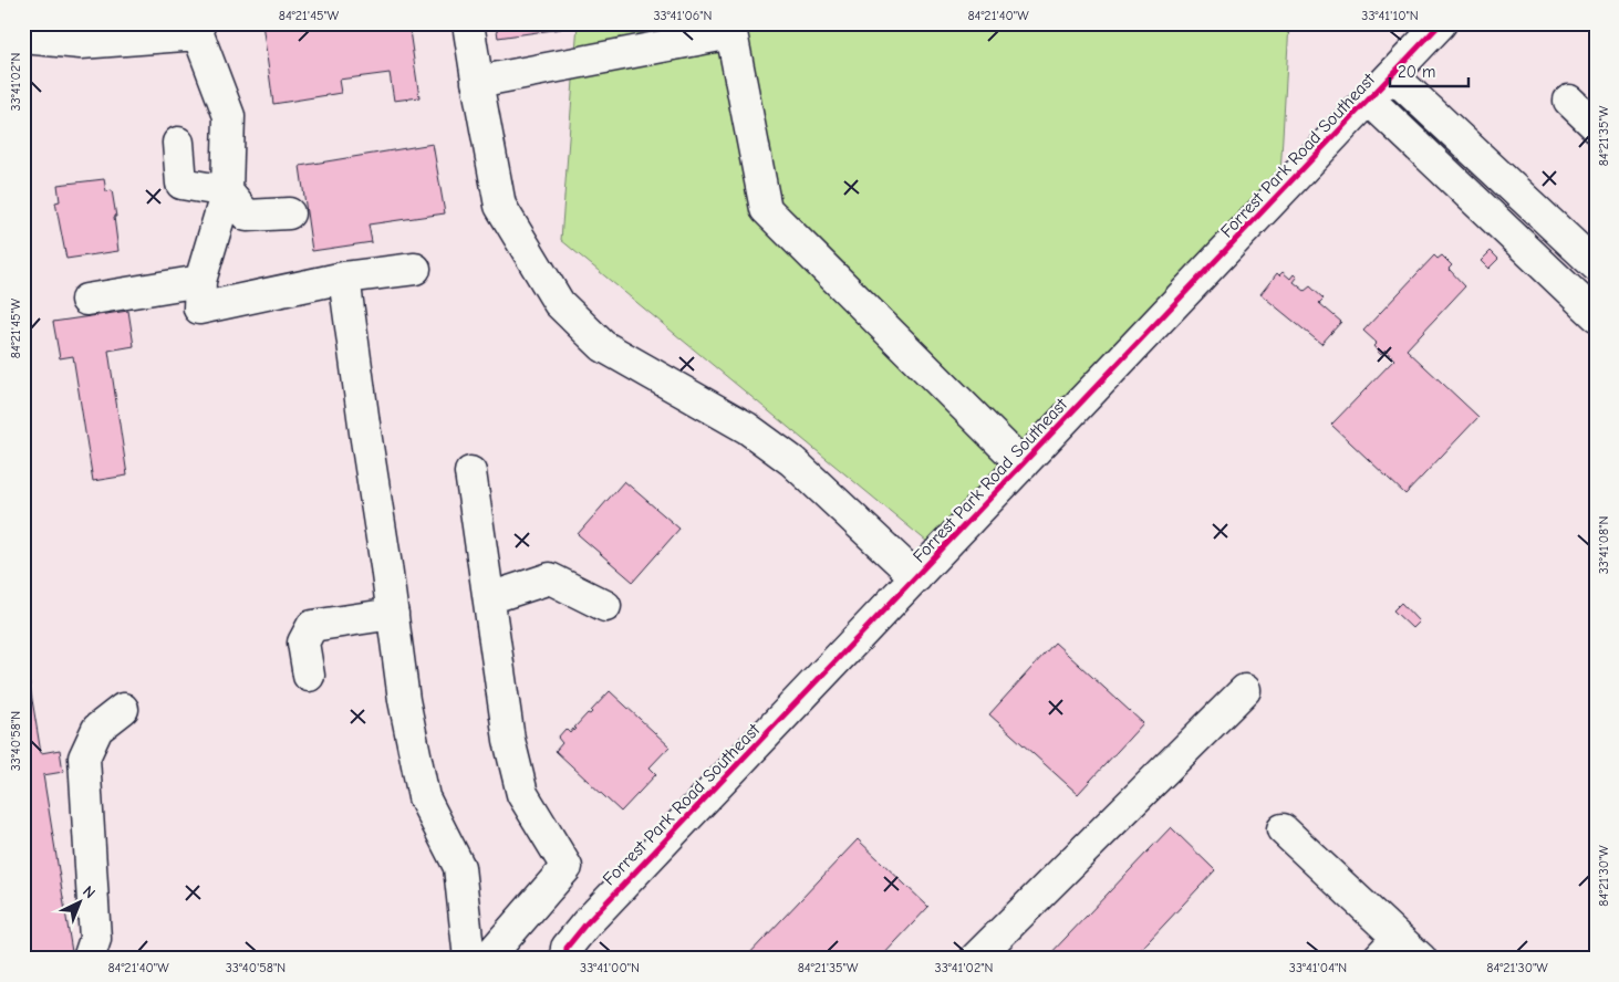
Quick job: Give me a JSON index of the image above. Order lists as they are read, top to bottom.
{
  "streets": {
    "street": ["Forrest Park Road Southeast"]
  },
  "scale_bar": "20 m",
  "north": "top right",
  "coordinates": [
    "84°21'45\"W",
    "33°41'06\"N",
    "84°21'40\"W",
    "33°41'10\"N",
    "33°41'02\"N",
    "84°21'35\"W",
    "33°41'08\"N",
    "33°40'58\"N",
    "84°21'30\"W",
    "33°41'00\"N",
    "33°41'04\"N"
  ]
}
